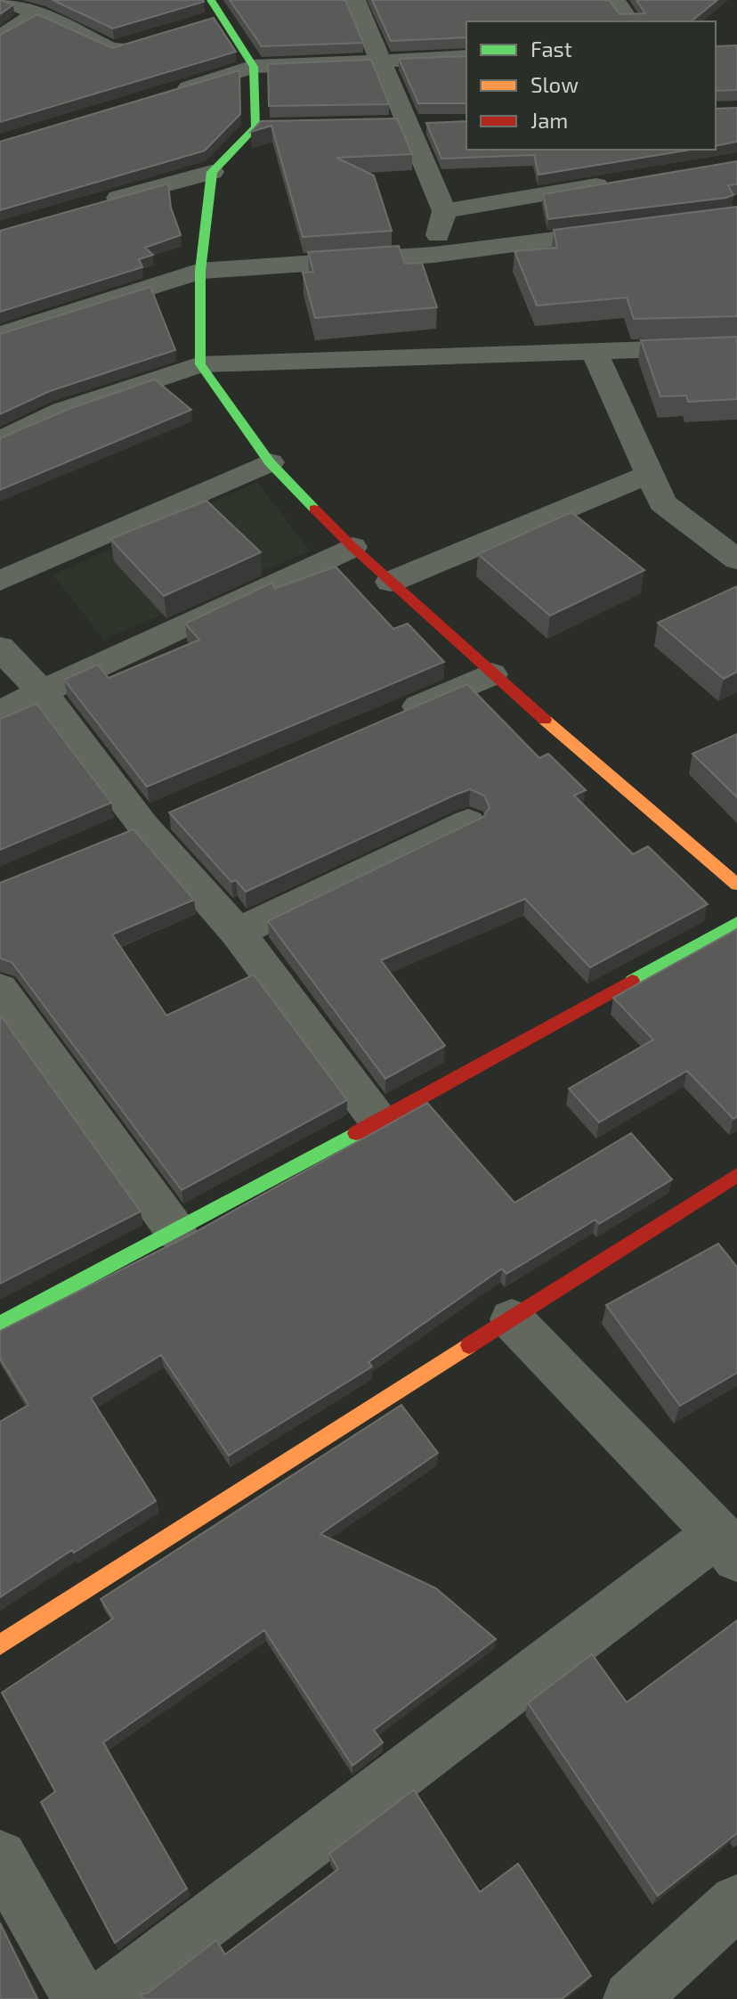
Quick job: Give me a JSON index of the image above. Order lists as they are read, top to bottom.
{
  "legend": ["Fast", "Slow", "Jam"]
}
